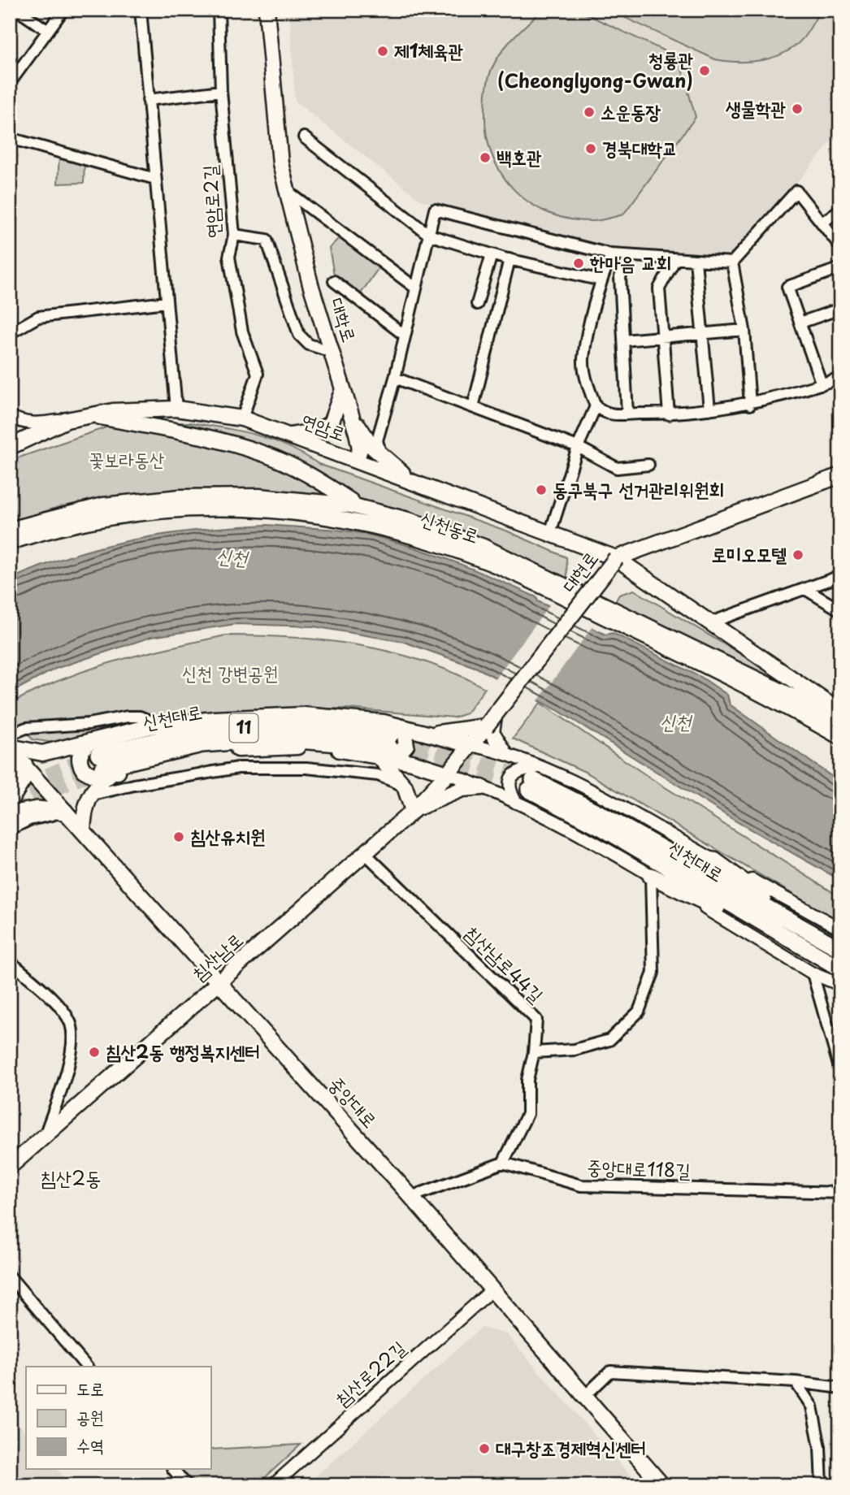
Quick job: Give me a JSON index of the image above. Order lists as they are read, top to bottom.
{
  "streets": {
    "highway": ["신천대로", "11"],
    "main road": [
      "대학로",
      "연암로",
      "신천동로",
      "대현로",
      "침산남로",
      "중앙대로"
    ],
    "street": [
      "연암로2길",
      "침산남로44길",
      "중앙대로118길",
      "침산로22길"
    ]
  },
  "crossings": [
    ["연암로2길", "연암로"],
    ["대학로", "연암로"],
    ["연암로", "대현로"],
    ["대현로", "침산남로"],
    ["침산남로", "침산남로44길"],
    ["침산남로", "중앙대로"],
    ["침산남로44길", "중앙대로118길"],
    ["중앙대로", "침산로22길"]
  ],
  "districts": ["침산2동"],
  "water": ["신천"],
  "parks": ["꽃보라동산", "신천 강변공원"],
  "places": [
    "제1체육관",
    "청룡관 (Cheonglyong-Gwan)",
    "생물학관",
    "소운동장",
    "경북대학교",
    "백호관",
    "한마음 교회",
    "동구북구 선거관리위원회",
    "로미오모텔",
    "침산유치원",
    "침산2동 행정복지센터",
    "대구창조경제혁신센터"
  ],
  "legend": ["도로", "공원", "수역"]
}
